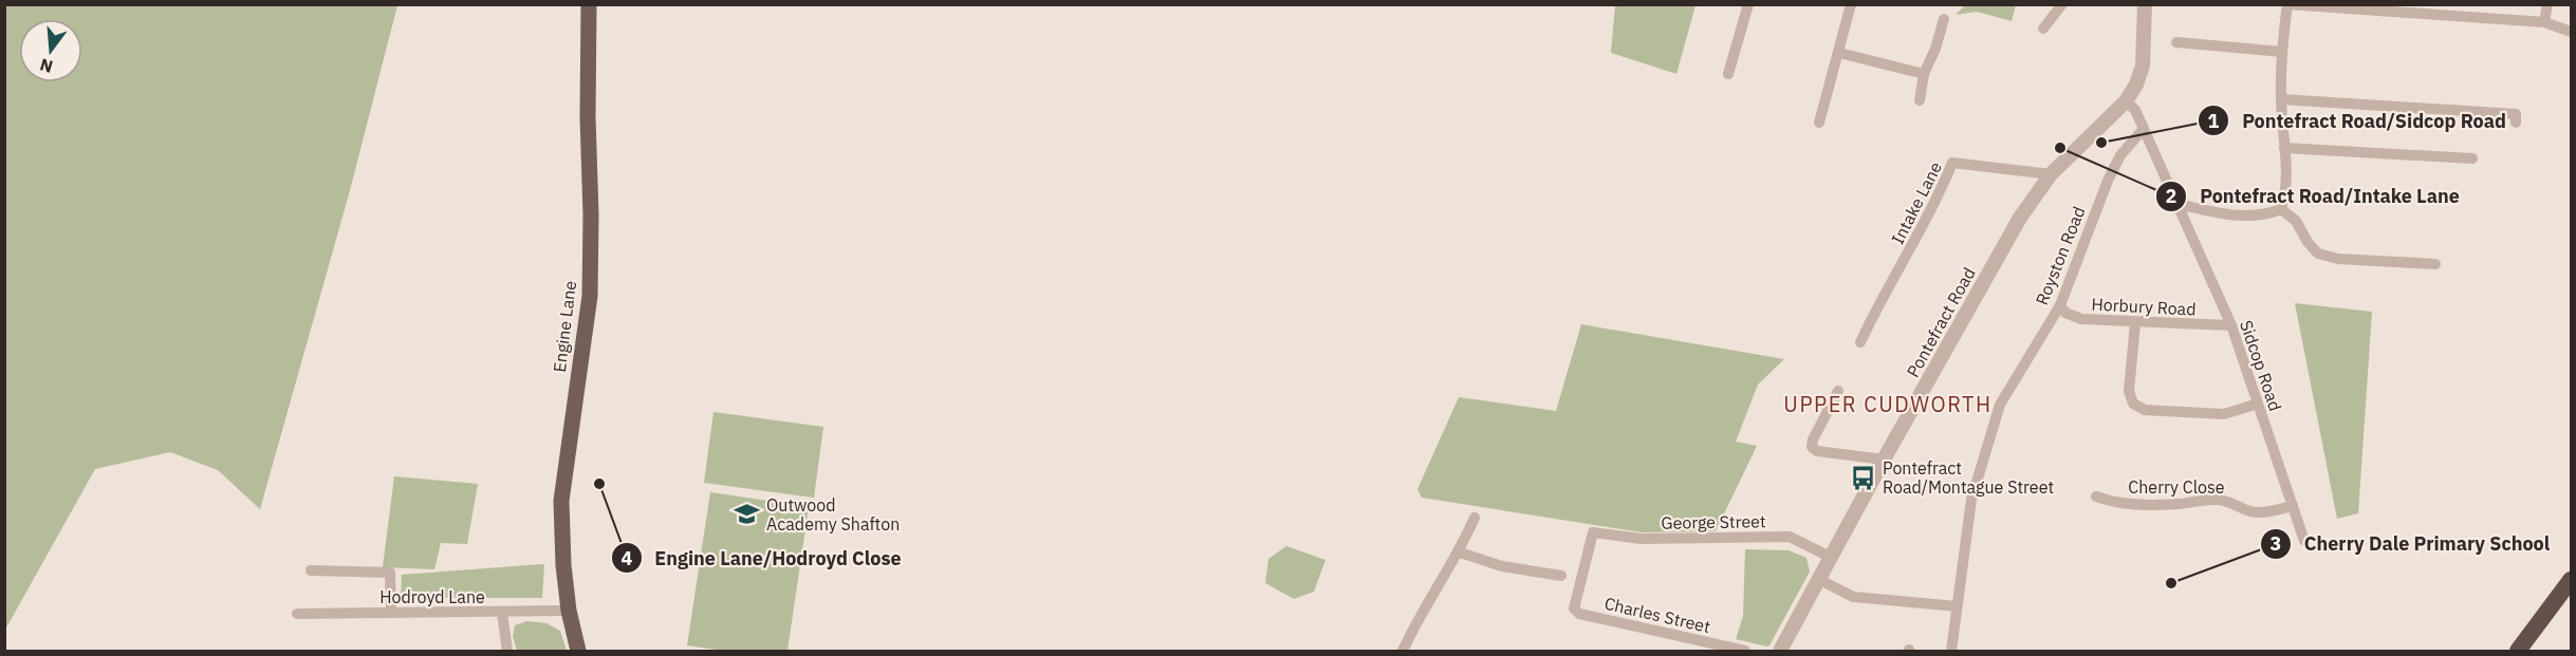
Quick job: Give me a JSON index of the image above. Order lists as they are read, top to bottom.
{
  "streets": {
    "main road": ["Engine Lane"],
    "street": [
      "Intake Lane",
      "Royston Road",
      "Horbury Road",
      "Pontefract Road",
      "Sidcop Road",
      "Cherry Close",
      "George Street",
      "Hodroyd Lane",
      "Charles Street"
    ]
  },
  "crossings": [
    ["Intake Lane", "Pontefract Road"],
    ["Royston Road", "Horbury Road"],
    ["Royston Road", "Sidcop Road"],
    ["Horbury Road", "Sidcop Road"],
    ["Pontefract Road", "George Street"],
    ["Engine Lane", "Hodroyd Lane"],
    ["Sidcop Road", "Cherry Close"],
    ["George Street", "Charles Street"]
  ],
  "districts": ["UPPER CUDWORTH"],
  "places": {
    "other": [
      "Pontefract Road/Sidcop Road",
      "Pontefract Road/Intake Lane",
      "Engine Lane/Hodroyd Close",
      "Cherry Dale Primary School"
    ],
    "bus stop": ["Pontefract Road/Montague Street"],
    "school or university": ["Outwood Academy Shafton"]
  },
  "north": "bottom"
}
